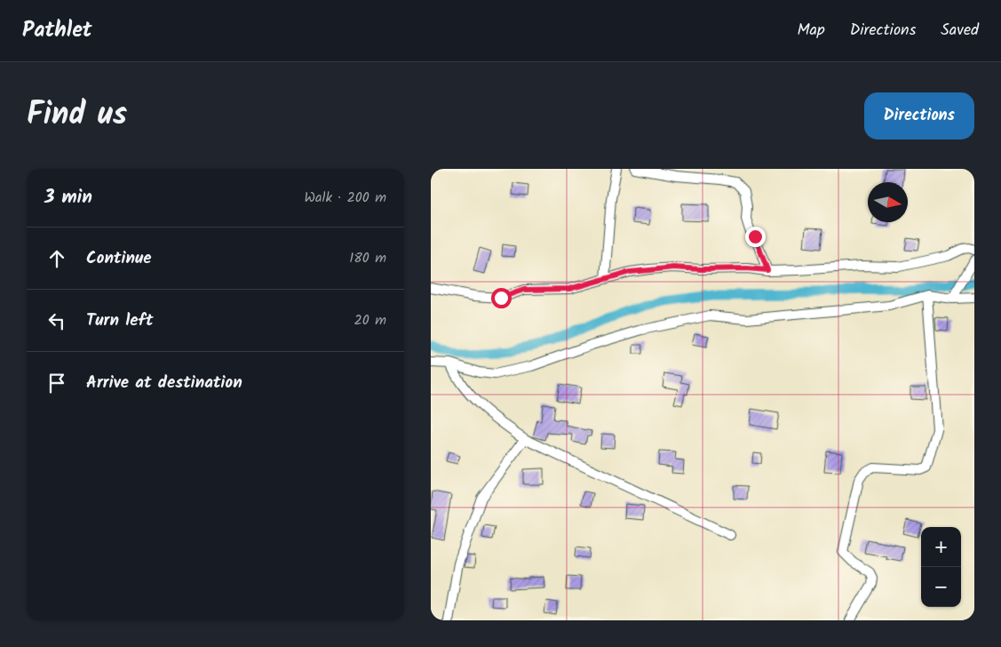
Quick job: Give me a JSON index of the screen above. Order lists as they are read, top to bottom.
{
  "north": "right",
  "page": {
    "header": "Pathlet",
    "nav": ["Map", "Directions", "Saved"],
    "title": "Find us",
    "buttons": "Directions",
    "heading": ["3 min", "Walk · 200 m"],
    "list": [
      ["Continue", "180 m"],
      ["Turn left", "20 m"],
      "Arrive at destination"
    ],
    "map_buttons": ["+", "−"]
  }
}
